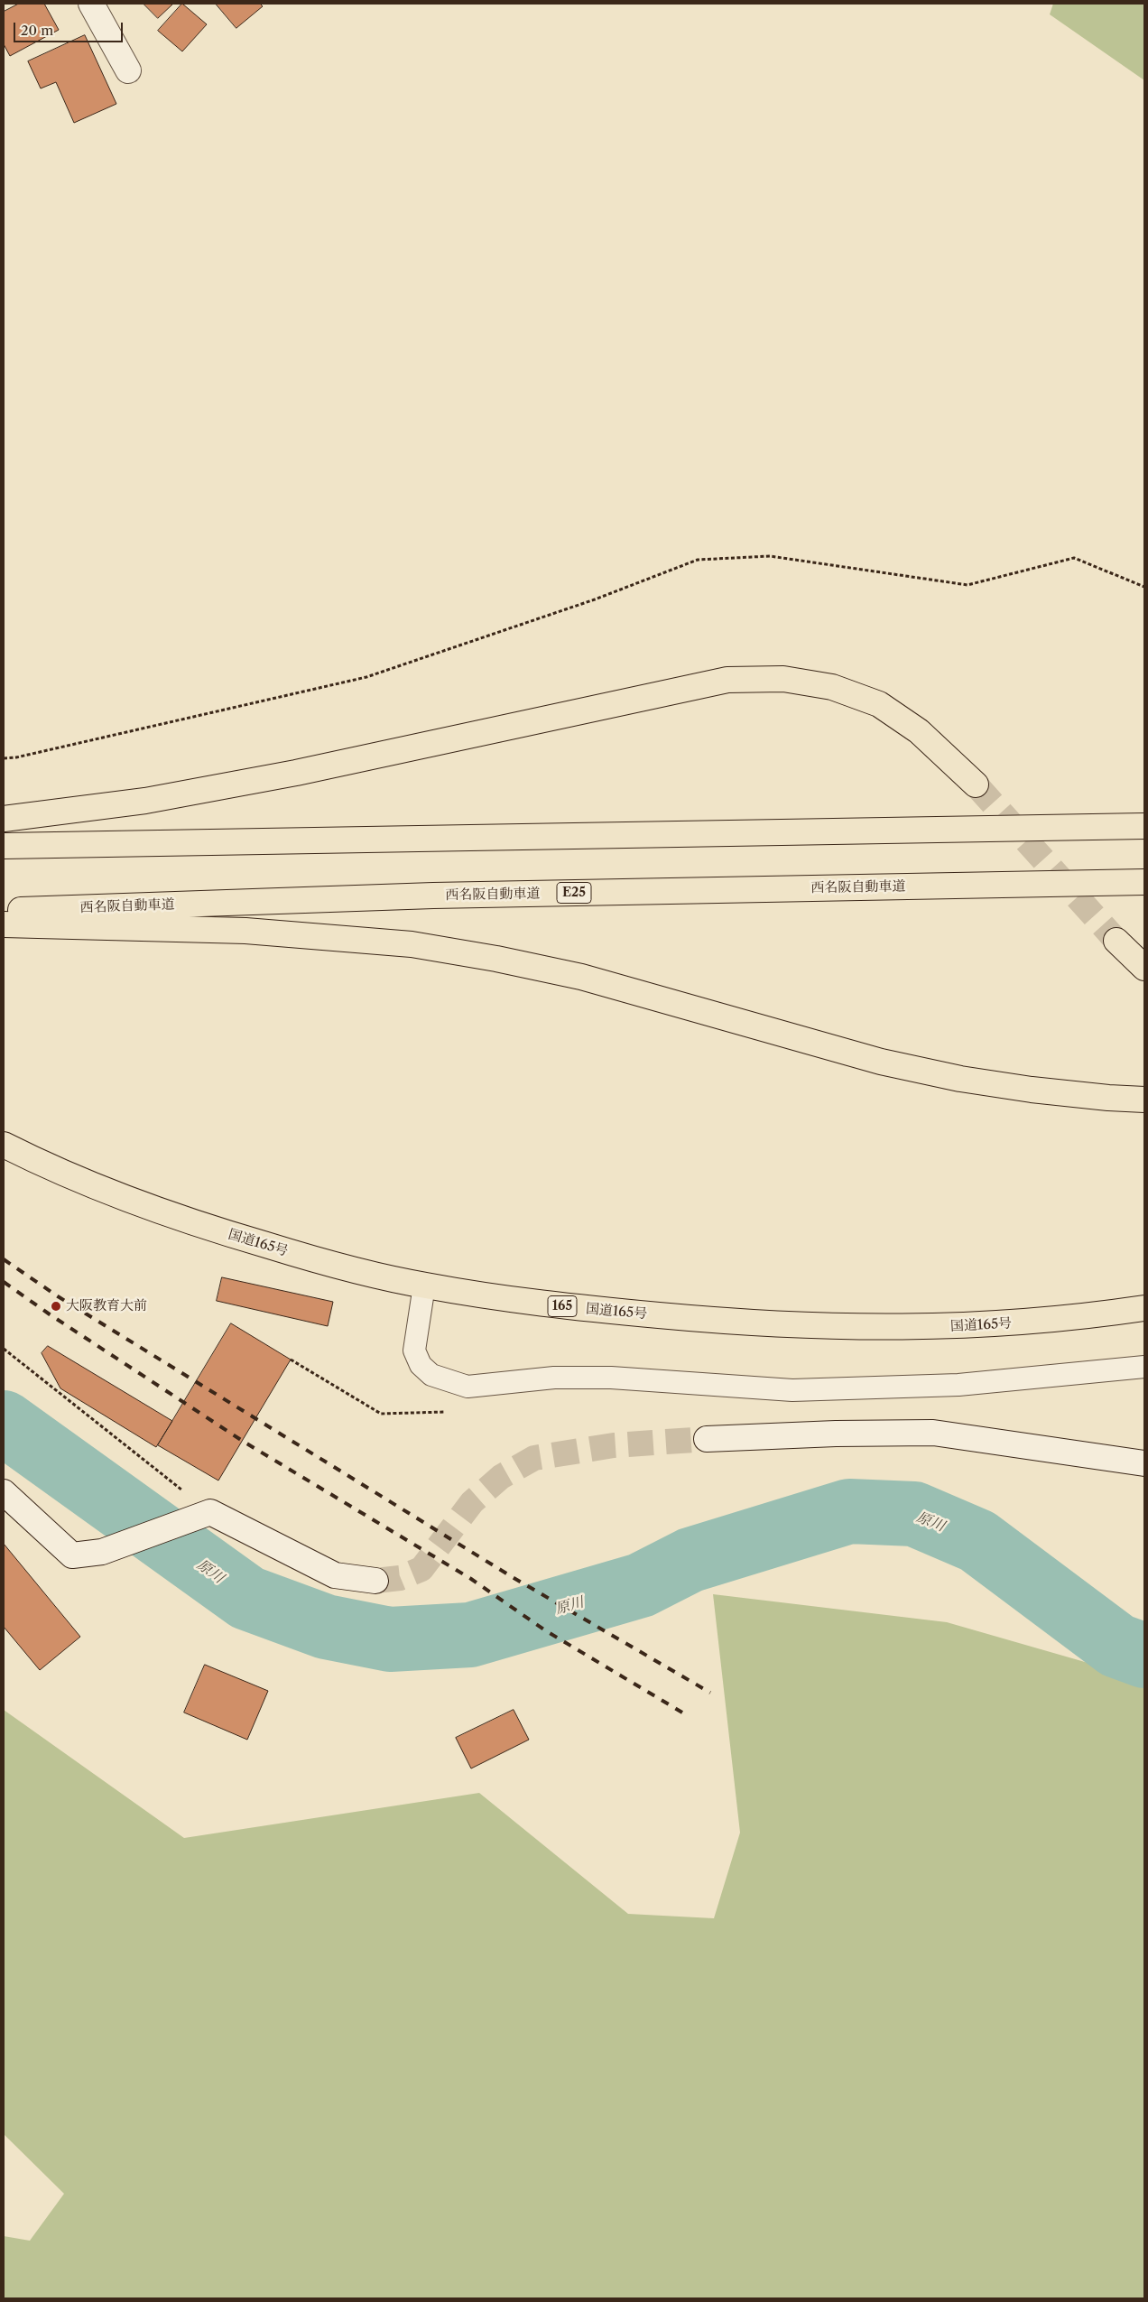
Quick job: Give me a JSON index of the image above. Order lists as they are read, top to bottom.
{
  "streets": {
    "highway": [
      "西名阪自動車道",
      "E25",
      "国道165号",
      "165"
    ]
  },
  "water": ["原川"],
  "places": ["大阪教育大前"],
  "scale_bar": "20 m"
}
